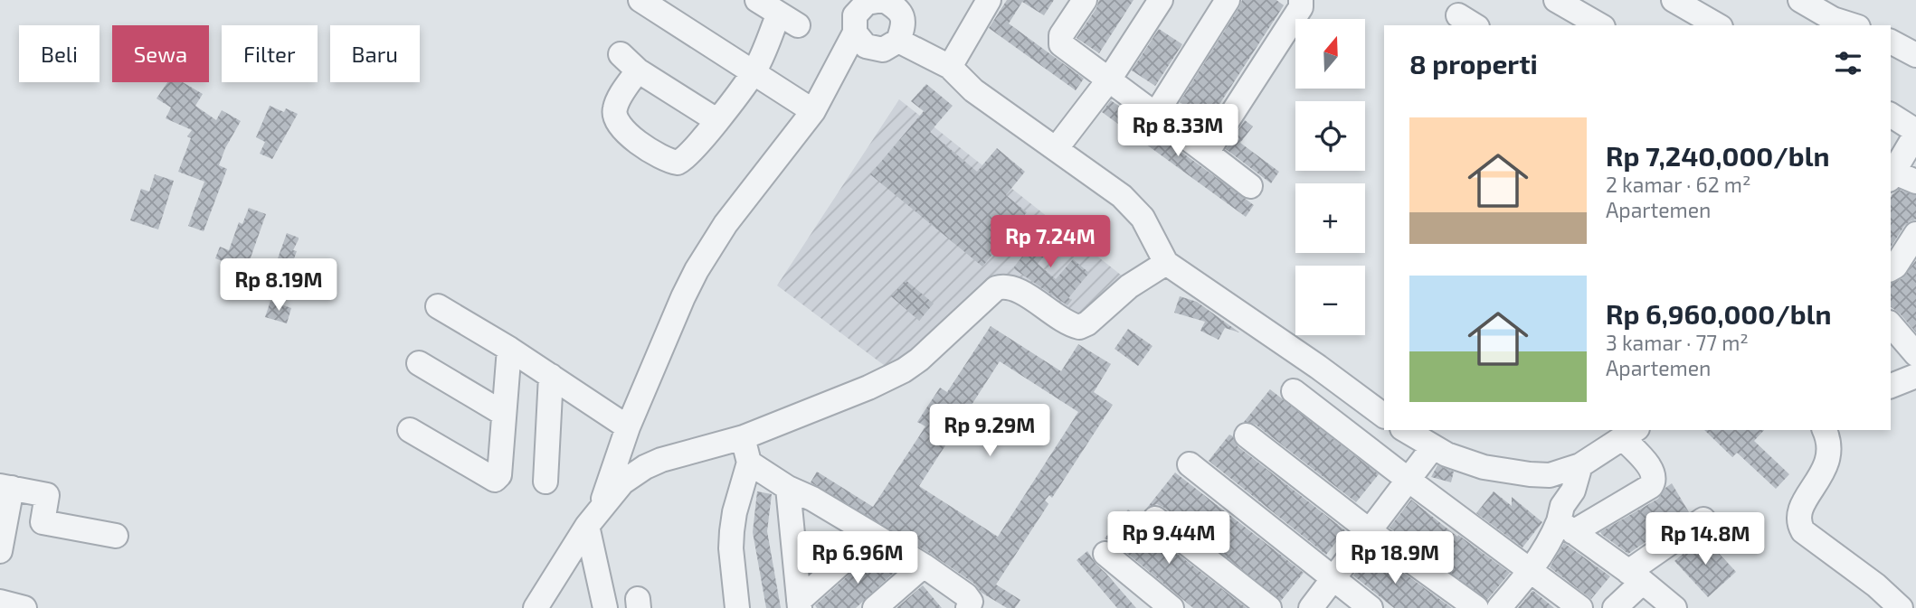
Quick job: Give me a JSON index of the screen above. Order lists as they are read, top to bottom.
{
  "north": "top",
  "page": {
    "map_buttons": ["+", "−"],
    "chip": [
      "Beli",
      "Sewa",
      "Filter",
      "Baru"
    ],
    "heading": "8 properti",
    "list": [
      {
        "name": "Rp 7,240,000/bln",
        "note": "2 kamar · 62 m² · Apartemen"
      },
      {
        "name": "Rp 6,960,000/bln",
        "note": "3 kamar · 77 m² · Apartemen"
      }
    ],
    "price": [
      "Rp 8.33M",
      "Rp 7.24M",
      "Rp 8.19M",
      "Rp 9.29M",
      "Rp 9.44M",
      "Rp 14.8M",
      "Rp 6.96M",
      "Rp 18.9M"
    ]
  }
}
